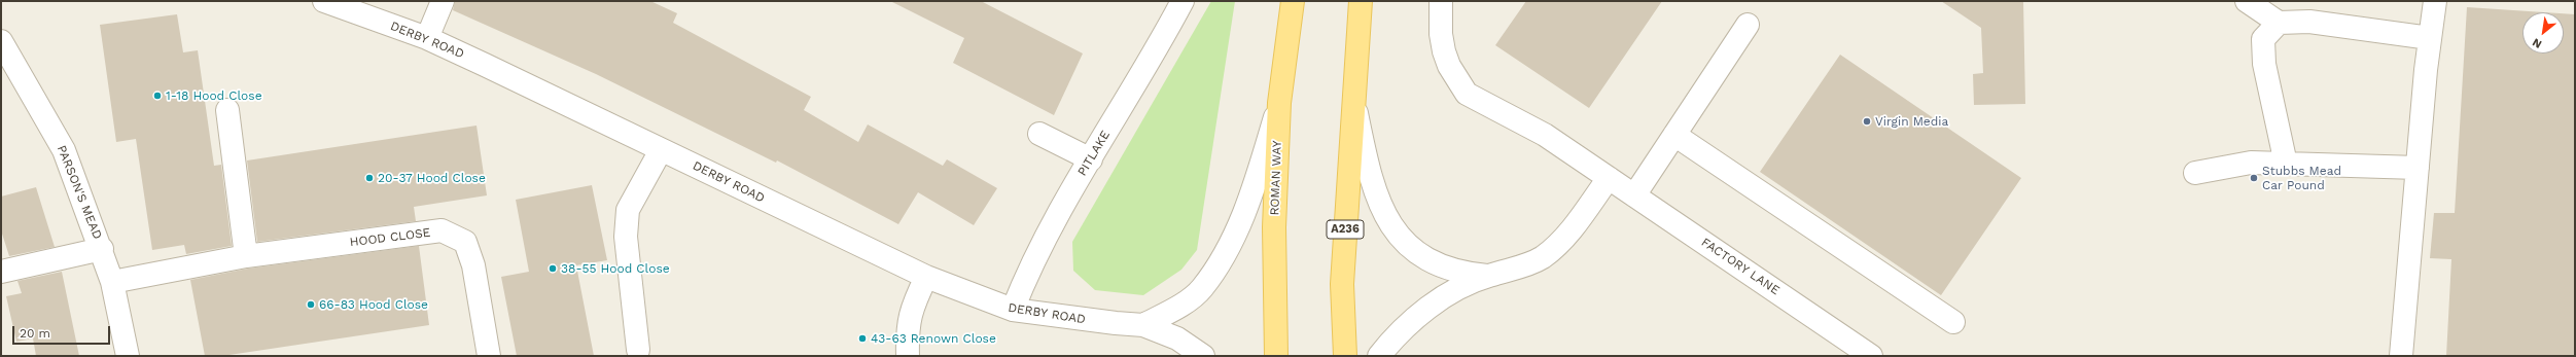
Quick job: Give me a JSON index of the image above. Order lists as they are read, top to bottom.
{
  "streets": {
    "main road": ["ROMAN WAY", "A236"],
    "street": [
      "DERBY ROAD",
      "PITLAKE",
      "PARSON'S MEAD",
      "HOOD CLOSE",
      "FACTORY LANE"
    ]
  },
  "crossings": [
    ["DERBY ROAD", "PITLAKE"],
    ["PARSON'S MEAD", "HOOD CLOSE"]
  ],
  "places": [
    "1-18 Hood Close",
    "Virgin Media",
    "20-37 Hood Close",
    "Stubbs Mead Car Pound",
    "38-55 Hood Close",
    "66-83 Hood Close",
    "43-63 Renown Close"
  ],
  "scale_bar": "20 m",
  "north": "bottom left"
}
